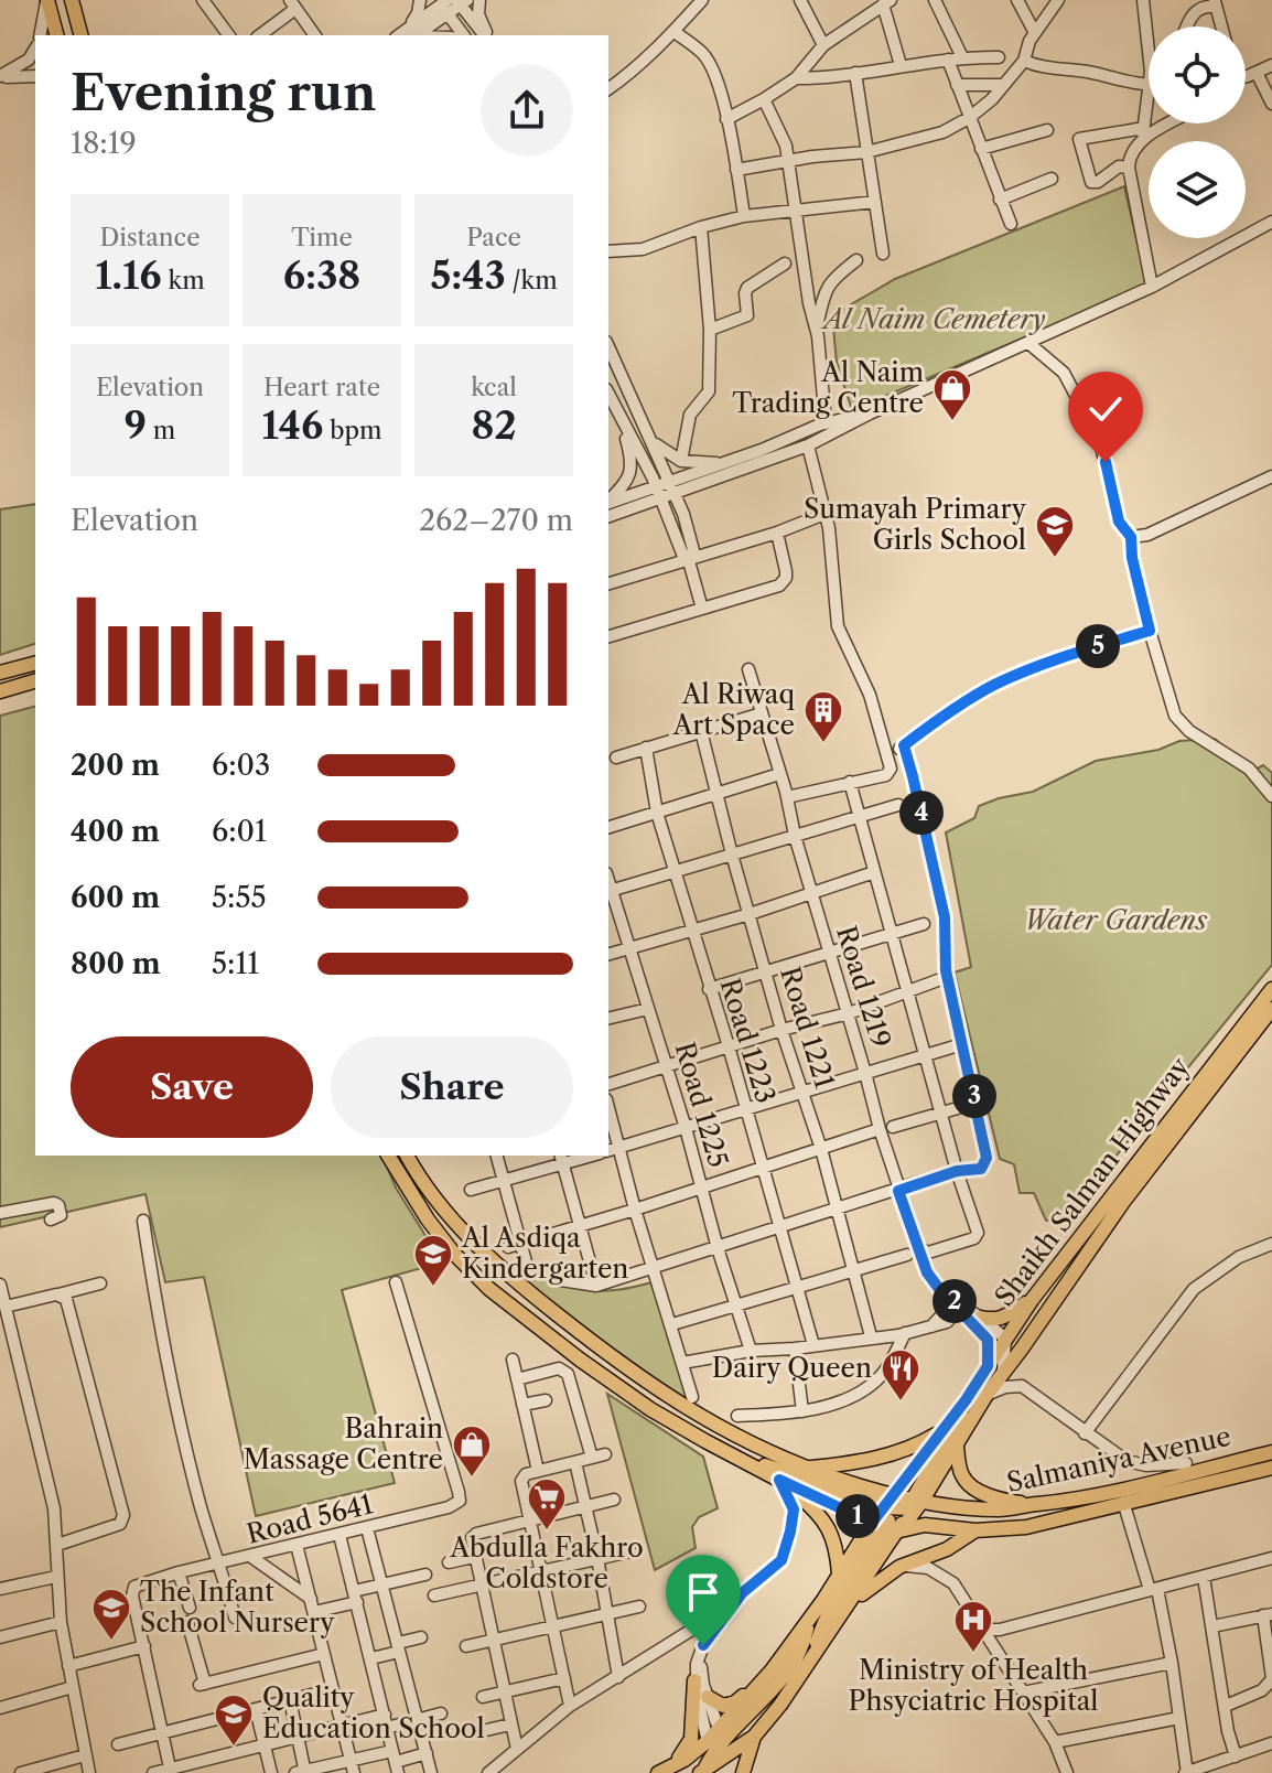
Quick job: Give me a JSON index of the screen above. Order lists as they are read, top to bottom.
{
  "streets": {
    "main road": ["Shaikh Salman Highway", "Salmaniya Avenue"],
    "street": [
      "Road 1219",
      "Road 1221",
      "Road 1223",
      "Road 1225",
      "Road 5641"
    ]
  },
  "crossings": [
    ["Road 1219", "Shaikh Salman Highway"],
    ["Shaikh Salman Highway", "Salmaniya Avenue"]
  ],
  "parks": ["Al Naim Cemetery", "Water Gardens"],
  "places": {
    "shop": ["Al Naim Trading Centre", "Bahrain Massage Centre"],
    "school or university": [
      "Sumayah Primary Girls School",
      "Al Asdiqa Kindergarten",
      "The Infant School Nursery",
      "Quality Education School"
    ],
    "building": ["Al Riwaq Art Space"],
    "restaurant": ["Dairy Queen"],
    "supermarket": ["Abdulla Fakhro Coldstore"],
    "hospital": ["Ministry of Health Phsyciatric Hospital"]
  },
  "page": {
    "heading": ["Evening run", "18:19"],
    "stats": [
      ["Distance", "1.16 km"],
      ["Time", "6:38"],
      ["Pace", "5:43 /km"],
      ["Elevation", "9 m"],
      ["Heart rate", "146 bpm"],
      ["kcal", "82"]
    ],
    "chart": ["Elevation", "262–270 m"],
    "pins": [
      "5",
      "4",
      "3",
      "2",
      "1"
    ],
    "list": [
      {
        "name": "200 m",
        "note": "6:03"
      },
      {
        "name": "400 m",
        "note": "6:01"
      },
      {
        "name": "600 m",
        "note": "5:55"
      },
      {
        "name": "800 m",
        "note": "5:11"
      }
    ],
    "buttons": ["Save", "Share"]
  }
}
